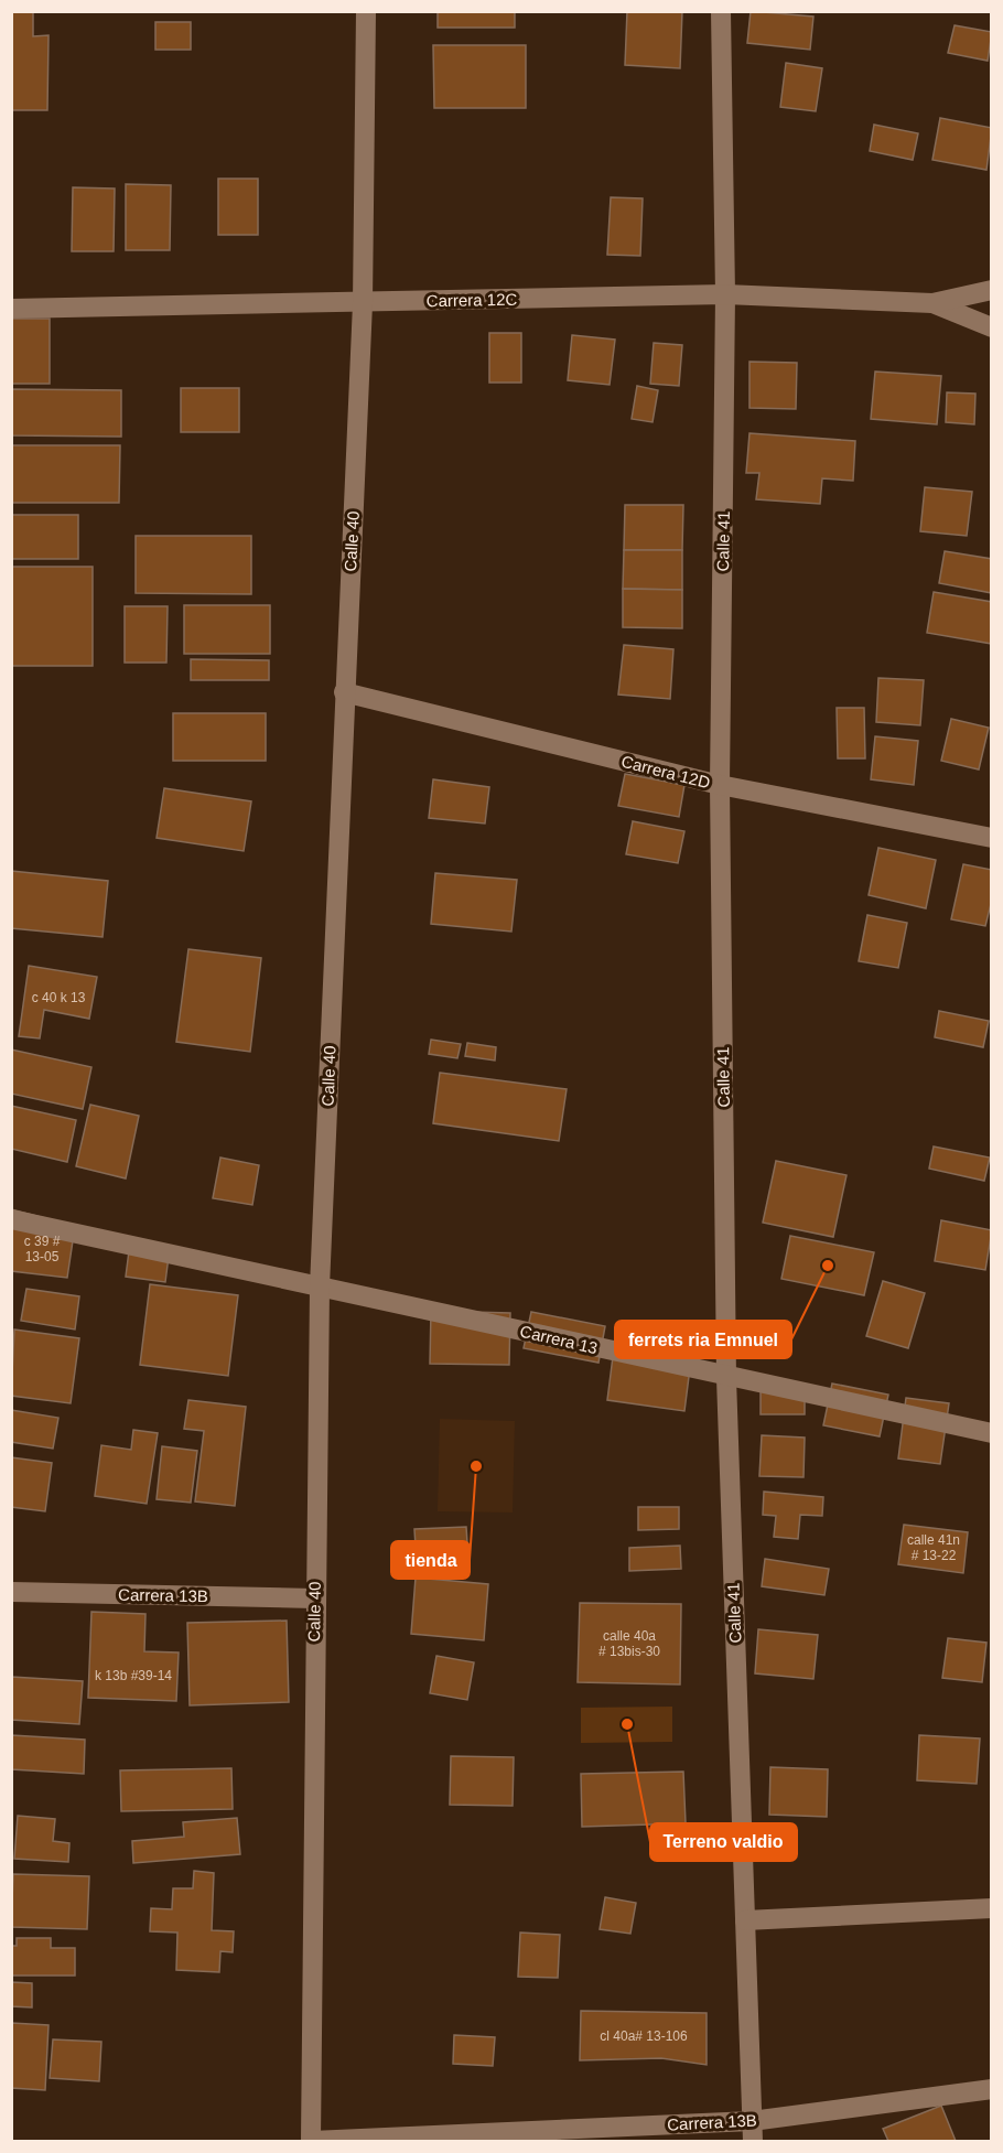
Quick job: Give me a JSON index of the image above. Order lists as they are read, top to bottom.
{
  "streets": {
    "street": [
      "Carrera 12C",
      "Calle 40",
      "Calle 41",
      "Carrera 12D",
      "Carrera 13",
      "Carrera 13B"
    ]
  },
  "crossings": [
    ["Carrera 12C", "Calle 40"],
    ["Carrera 12C", "Calle 41"],
    ["Calle 40", "Carrera 12D"],
    ["Calle 40", "Carrera 13"],
    ["Calle 40", "Carrera 13B"],
    ["Calle 41", "Carrera 12D"],
    ["Calle 41", "Carrera 13"],
    ["Calle 41", "Carrera 13B"]
  ],
  "places": ["ferrets ria Emnuel", "tienda", "Terreno valdio"],
  "house_numbers": [
    "c 40 k 13",
    "c 39 # 13-05",
    "calle 41n # 13-22",
    "calle 40a # 13bis-30",
    "k 13b #39-14",
    "cl 40a# 13-106"
  ]
}
